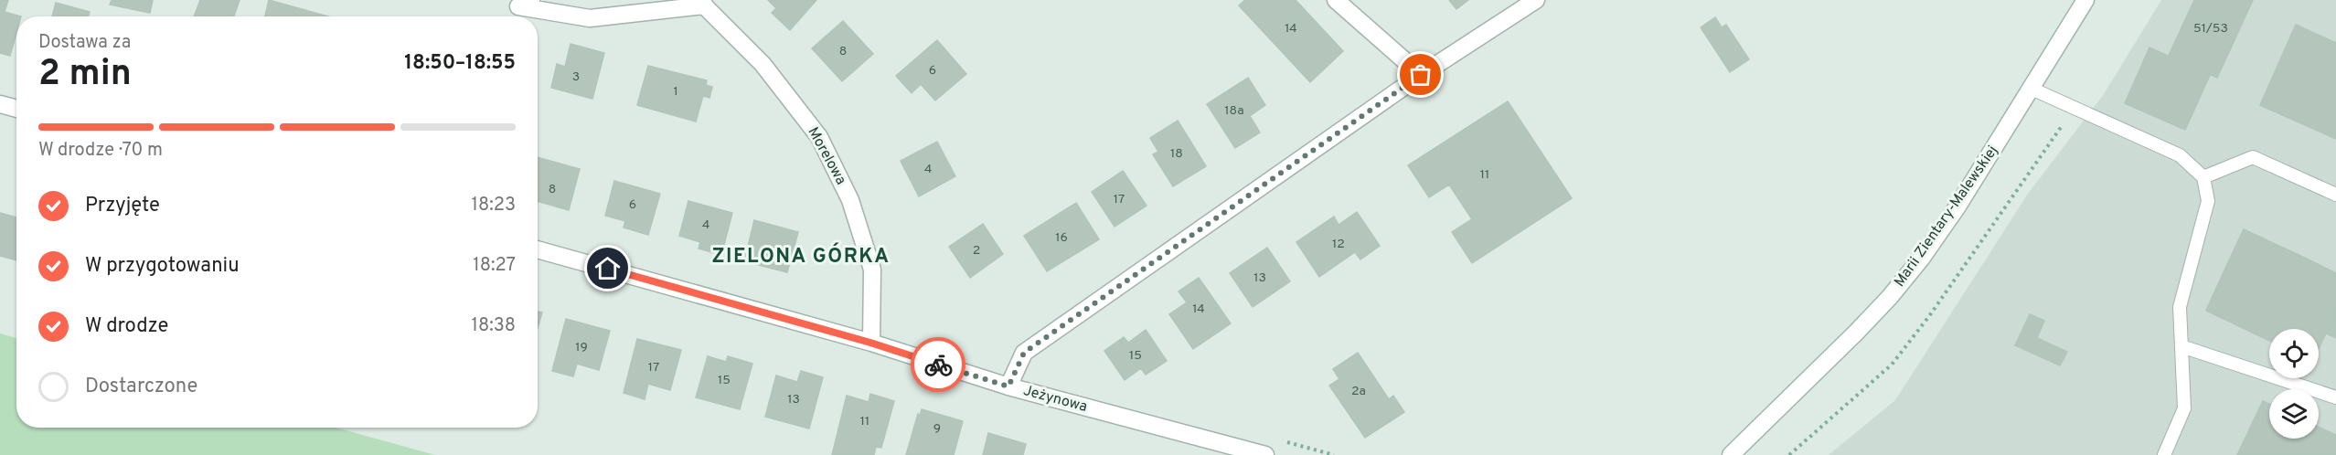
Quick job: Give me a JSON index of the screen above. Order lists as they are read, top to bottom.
{
  "streets": {
    "street": ["Morelowa", "Marii Zientary-Malewskiej", "Jeżynowa"]
  },
  "crossings": [
    ["Morelowa", "Jeżynowa"]
  ],
  "districts": ["ZIELONA GÓRKA"],
  "house_numbers": [
    "14",
    "51/53",
    "8",
    "6",
    "3",
    "1",
    "18a",
    "18",
    "4",
    "11",
    "8",
    "17",
    "6",
    "4",
    "16",
    "12",
    "2",
    "13",
    "14",
    "19",
    "15",
    "17",
    "15",
    "2a",
    "13",
    "11",
    "9"
  ],
  "page": {
    "heading": ["2 min", "Dostawa za", "18:50–18:55"],
    "bar": "W drodze · 70 m",
    "list": [
      ["Przyjęte", "18:23"],
      ["W przygotowaniu", "18:27"],
      ["W drodze", "18:38"],
      "Dostarczone"
    ]
  }
}
